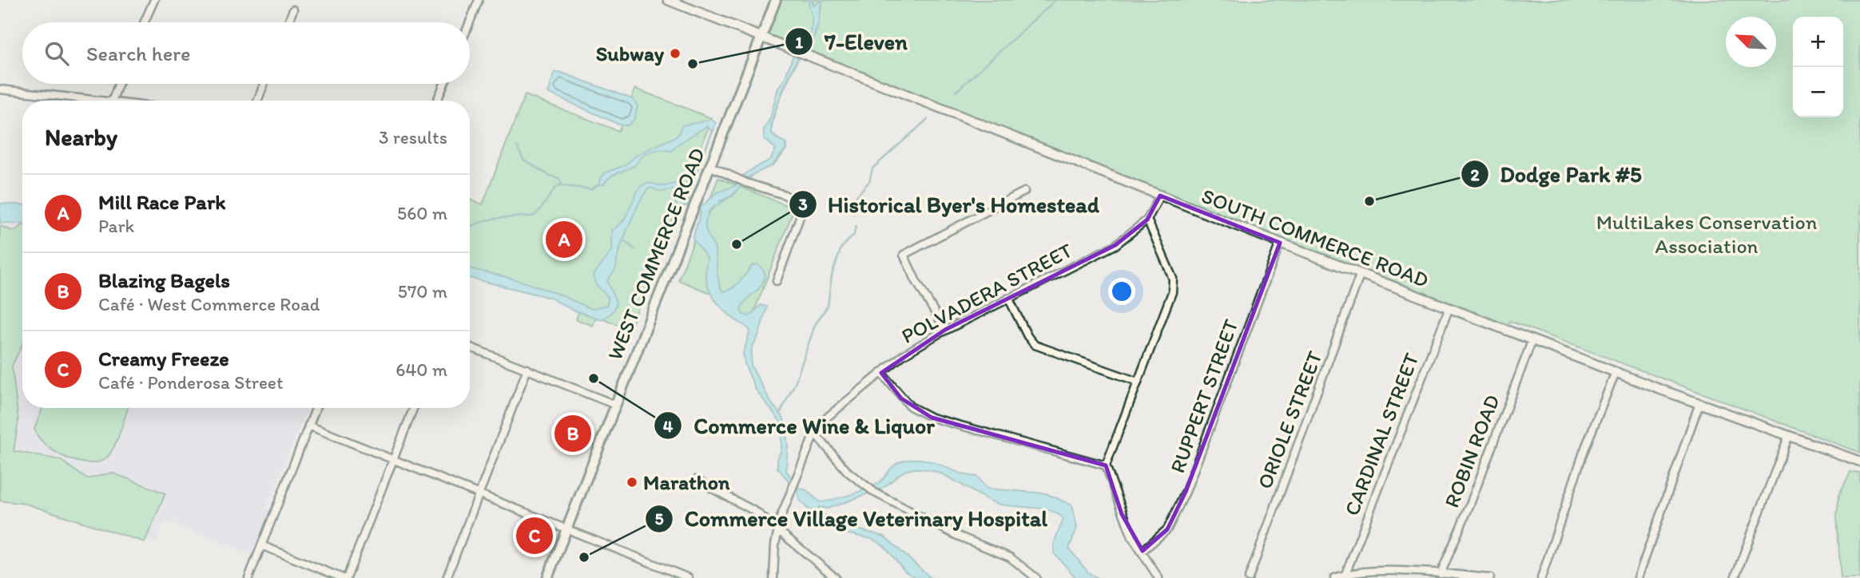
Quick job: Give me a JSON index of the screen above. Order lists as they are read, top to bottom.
{
  "streets": {
    "main road": ["WEST COMMERCE ROAD"],
    "street": [
      "SOUTH COMMERCE ROAD",
      "POLVADERA STREET",
      "RUPPERT STREET",
      "ORIOLE STREET",
      "CARDINAL STREET",
      "ROBIN ROAD"
    ]
  },
  "crossings": [
    ["SOUTH COMMERCE ROAD", "WEST COMMERCE ROAD"],
    ["SOUTH COMMERCE ROAD", "POLVADERA STREET"],
    ["SOUTH COMMERCE ROAD", "RUPPERT STREET"],
    ["SOUTH COMMERCE ROAD", "ORIOLE STREET"],
    ["SOUTH COMMERCE ROAD", "CARDINAL STREET"],
    ["SOUTH COMMERCE ROAD", "ROBIN ROAD"]
  ],
  "parks": ["MultiLakes Conservation Association"],
  "places": [
    "Subway",
    "7-Eleven",
    "Dodge Park #5",
    "Historical Byer's Homestead",
    "Commerce Wine & Liquor",
    "Marathon",
    "Commerce Village Veterinary Hospital"
  ],
  "north": "top left",
  "page": {
    "map_buttons": ["+", "−"],
    "search": "Search here",
    "heading": ["Nearby", "3 results"],
    "list": [
      {
        "mark": "A",
        "name": "Mill Race Park",
        "note": "Park",
        "value": "560 m"
      },
      {
        "mark": "B",
        "name": "Blazing Bagels",
        "note": "Café · West Commerce Road",
        "value": "570 m"
      },
      {
        "mark": "C",
        "name": "Creamy Freeze",
        "note": "Café · Ponderosa Street",
        "value": "640 m"
      }
    ],
    "pins": ["A", "B", "C"]
  }
}
